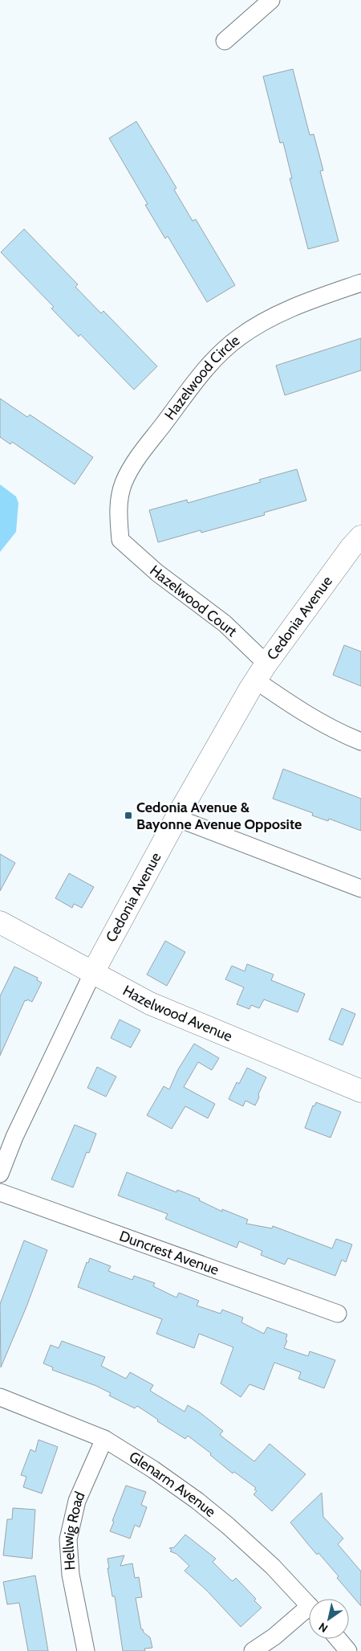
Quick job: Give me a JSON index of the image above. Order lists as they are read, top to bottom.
{
  "streets": {
    "street": [
      "Hazelwood Circle",
      "Hazelwood Court",
      "Cedonia Avenue",
      "Hazelwood Avenue",
      "Duncrest Avenue",
      "Glenarm Avenue",
      "Hellwig Road"
    ]
  },
  "crossings": [
    ["Hazelwood Circle", "Hazelwood Court"],
    ["Hazelwood Court", "Cedonia Avenue"],
    ["Cedonia Avenue", "Hazelwood Avenue"],
    ["Glenarm Avenue", "Hellwig Road"]
  ],
  "places": {
    "transit": ["Cedonia Avenue & Bayonne Avenue Opposite"]
  },
  "north": "bottom left"
}
